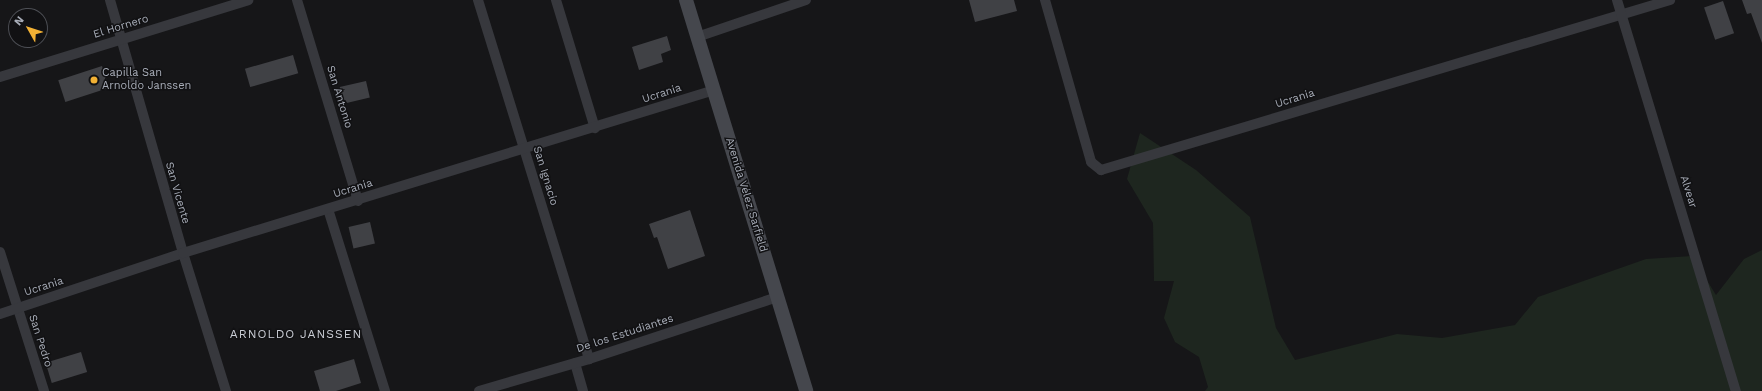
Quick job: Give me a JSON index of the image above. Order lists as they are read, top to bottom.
{
  "streets": {
    "main road": ["Avenida Vélez Sarfield"],
    "street": [
      "El Hornero",
      "Ucrania",
      "San Antonio",
      "San Ignacio",
      "Alvear",
      "San Vicente",
      "De los Estudiantes",
      "San Pedro"
    ]
  },
  "crossings": [
    ["El Hornero", "San Vicente"],
    ["Ucrania", "San Antonio"],
    ["Ucrania", "San Ignacio"],
    ["Ucrania", "Alvear"],
    ["Ucrania", "San Vicente"],
    ["Ucrania", "Avenida Vélez Sarfield"],
    ["Ucrania", "San Pedro"],
    ["San Ignacio", "De los Estudiantes"],
    ["Avenida Vélez Sarfield", "De los Estudiantes"]
  ],
  "districts": ["ARNOLDO JANSSEN"],
  "places": ["Capilla San Arnoldo Janssen"],
  "north": "top left"
}
